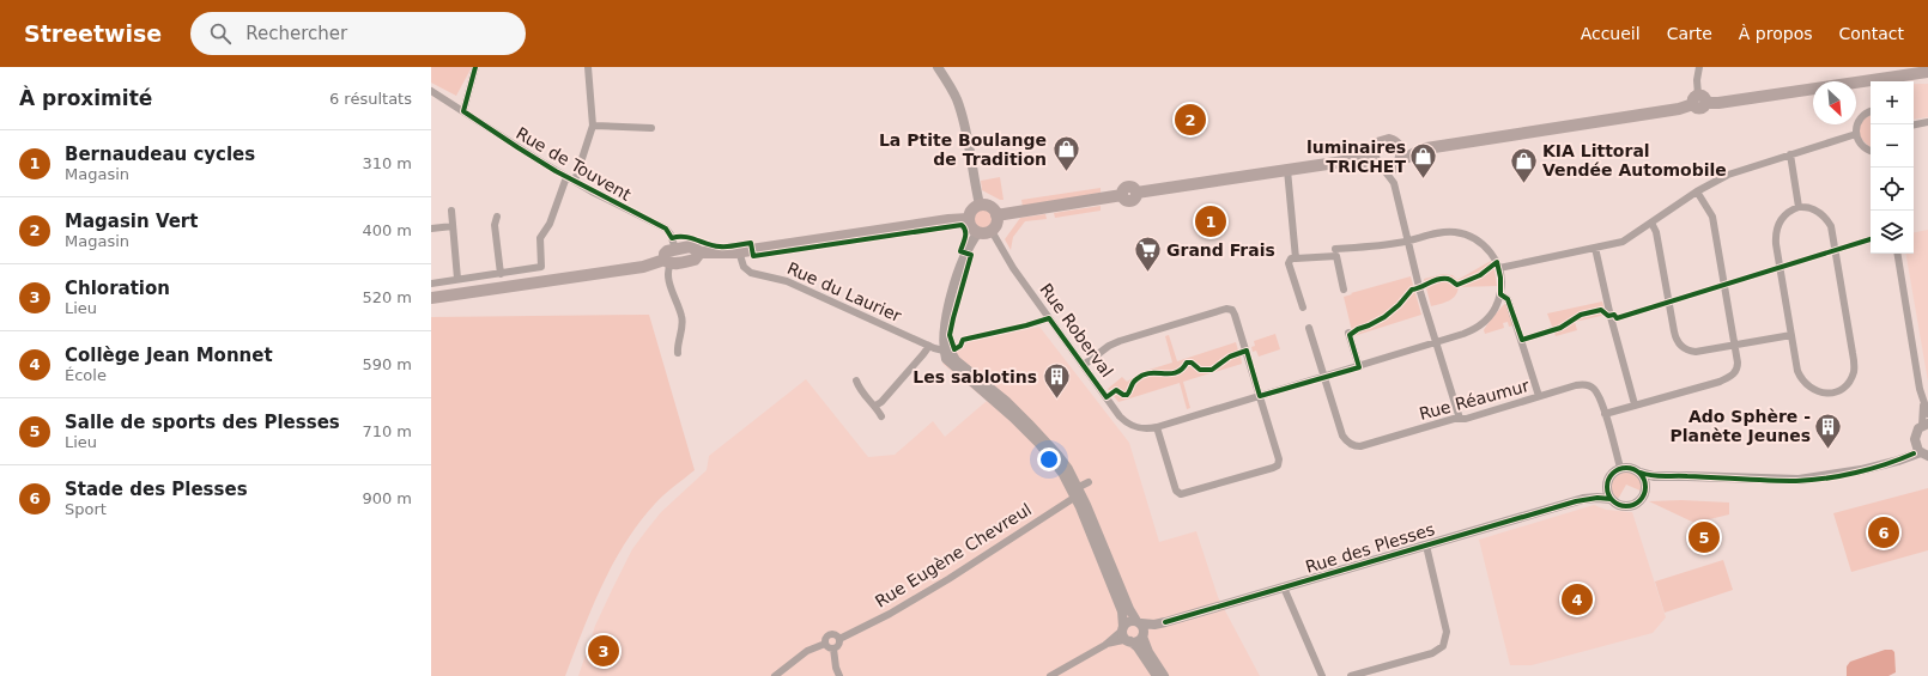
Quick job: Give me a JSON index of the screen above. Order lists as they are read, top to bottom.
{
  "streets": {
    "street": [
      "Rue de Touvent",
      "Rue du Laurier",
      "Rue Roberval",
      "Rue Réaumur",
      "Rue des Plesses",
      "Rue Eugène Chevreul"
    ]
  },
  "crossings": [
    ["Rue Roberval", "Rue Réaumur"],
    ["Rue Réaumur", "Rue des Plesses"]
  ],
  "places": {
    "shop": ["La Ptite Boulange de Tradition", "luminaires TRICHET", "KIA Littoral Vendée Automobile"],
    "supermarket": ["Grand Frais"],
    "building": ["Les sablotins", "Ado Sphère - Planète Jeunes"]
  },
  "north": "bottom right",
  "page": {
    "header": "Streetwise",
    "search": "Rechercher",
    "nav": [
      "Accueil",
      "Carte",
      "À propos",
      "Contact"
    ],
    "heading": ["À proximité", "6 résultats"],
    "map_buttons": ["+", "−"],
    "pins": [
      "2",
      "1",
      "6",
      "5",
      "4",
      "3"
    ],
    "list": [
      {
        "mark": "1",
        "name": "Bernaudeau cycles",
        "note": "Magasin",
        "value": "310 m"
      },
      {
        "mark": "2",
        "name": "Magasin Vert",
        "note": "Magasin",
        "value": "400 m"
      },
      {
        "mark": "3",
        "name": "Chloration",
        "note": "Lieu",
        "value": "520 m"
      },
      {
        "mark": "4",
        "name": "Collège Jean Monnet",
        "note": "École",
        "value": "590 m"
      },
      {
        "mark": "5",
        "name": "Salle de sports des Plesses",
        "note": "Lieu",
        "value": "710 m"
      },
      {
        "mark": "6",
        "name": "Stade des Plesses",
        "note": "Sport",
        "value": "900 m"
      }
    ]
  }
}
